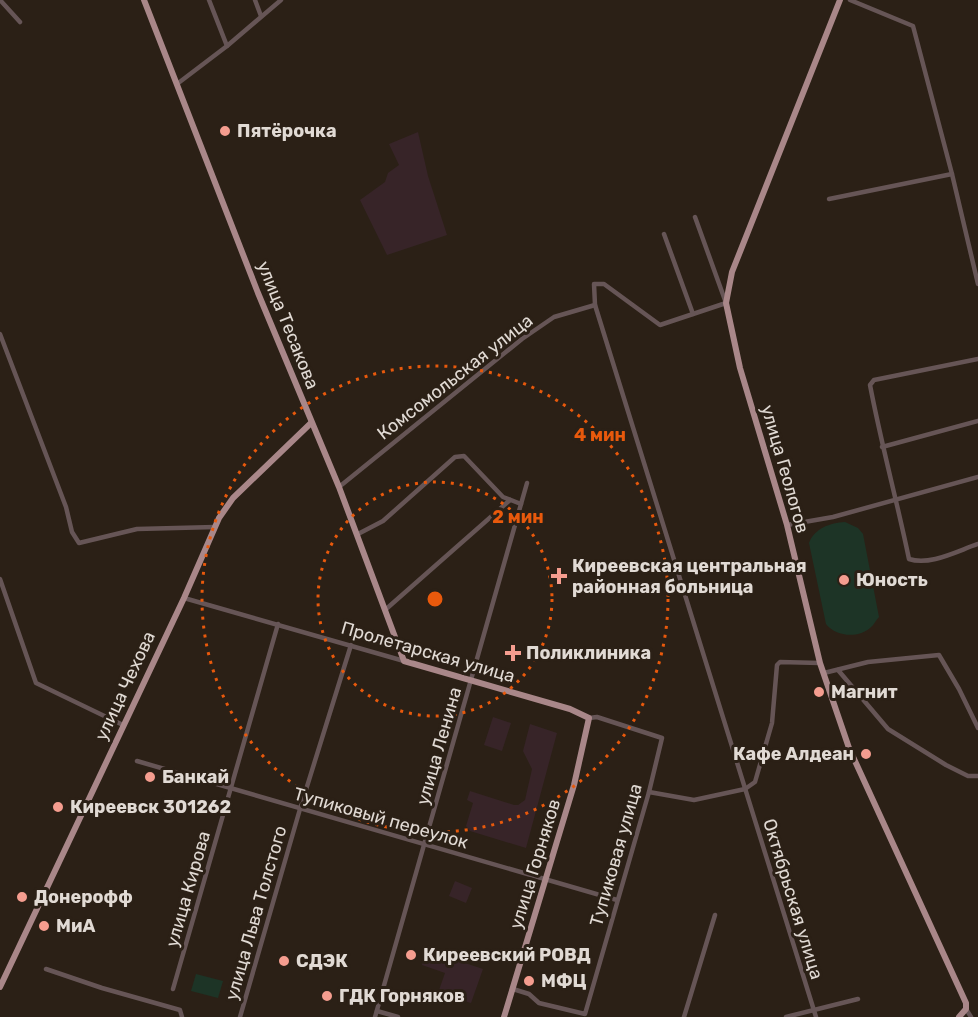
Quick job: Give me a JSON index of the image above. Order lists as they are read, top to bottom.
{
  "streets": {
    "main road": [
      "улица Тесакова",
      "улица Геологов",
      "Пролетарская улица",
      "улица Чехова",
      "улица Горняков"
    ],
    "street": [
      "Комсомольская улица",
      "улица Ленина",
      "Тупиковый переулок",
      "Тупиковая улица",
      "улица Кирова",
      "Октябрьская улица",
      "улица Льва Толстого"
    ]
  },
  "crossings": [
    ["улица Тесакова", "Комсомольская улица"],
    ["улица Тесакова", "Пролетарская улица"],
    ["улица Тесакова", "улица Чехова"],
    ["Комсомольская улица", "Октябрьская улица"],
    ["Пролетарская улица", "улица Чехова"],
    ["Пролетарская улица", "улица Ленина"],
    ["Пролетарская улица", "Тупиковая улица"],
    ["Пролетарская улица", "улица Горняков"],
    ["Пролетарская улица", "улица Кирова"],
    ["Пролетарская улица", "улица Льва Толстого"],
    ["улица Ленина", "Тупиковый переулок"],
    ["Тупиковый переулок", "Тупиковая улица"],
    ["Тупиковый переулок", "улица Горняков"],
    ["Тупиковый переулок", "улица Кирова"],
    ["Тупиковый переулок", "улица Льва Толстого"],
    ["Тупиковая улица", "улица Горняков"]
  ],
  "places": {
    "other": [
      "Пятёрочка",
      "Юность",
      "Магнит",
      "Кафе Алдеан",
      "Банкай",
      "Киреевск 301262",
      "Донерофф",
      "МиА",
      "Киреевский РОВД",
      "СДЭК",
      "МФЦ",
      "ГДК Горняков"
    ],
    "health": ["Киреевская центральная районная больница", "Поликлиника"]
  },
  "rings": ["4 мин", "2 мин"]
}
